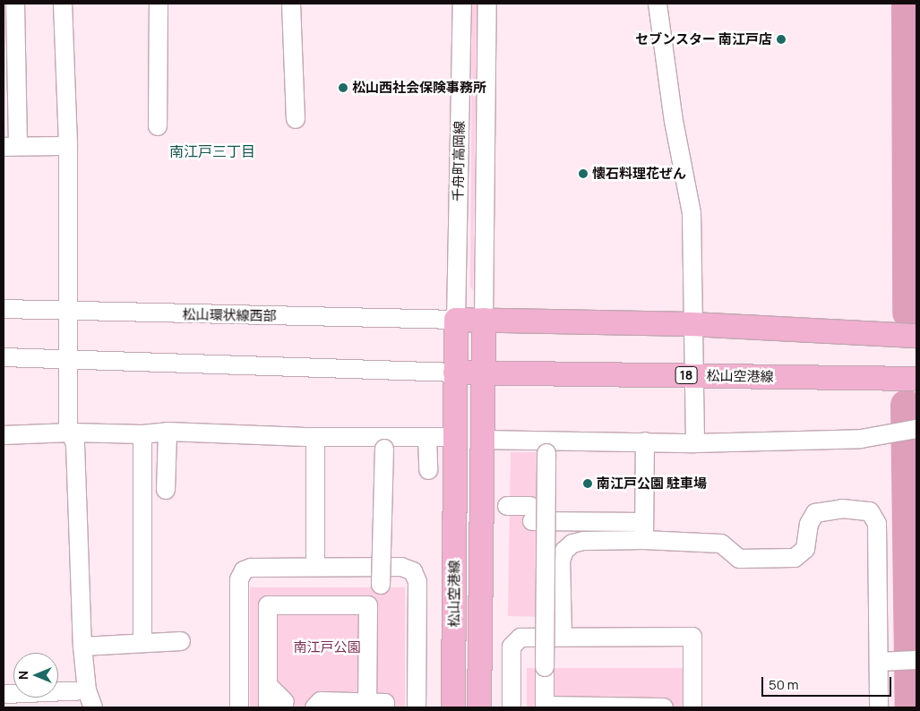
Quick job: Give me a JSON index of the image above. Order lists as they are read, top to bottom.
{
  "streets": {
    "main road": ["18", "松山空港線"],
    "street": ["千舟町高岡線", "松山環状線西部"]
  },
  "crossings": [
    ["千舟町高岡線", "松山環状線西部"],
    ["千舟町高岡線", "松山空港線"],
    ["松山環状線西部", "松山空港線"]
  ],
  "districts": ["南江戸三丁目"],
  "parks": ["南江戸公園"],
  "places": [
    "セブンスター 南江戸店",
    "松山西社会保険事務所",
    "懐石料理花ぜん",
    "南江戸公園 駐車場"
  ],
  "scale_bar": "50 m",
  "north": "left"
}
